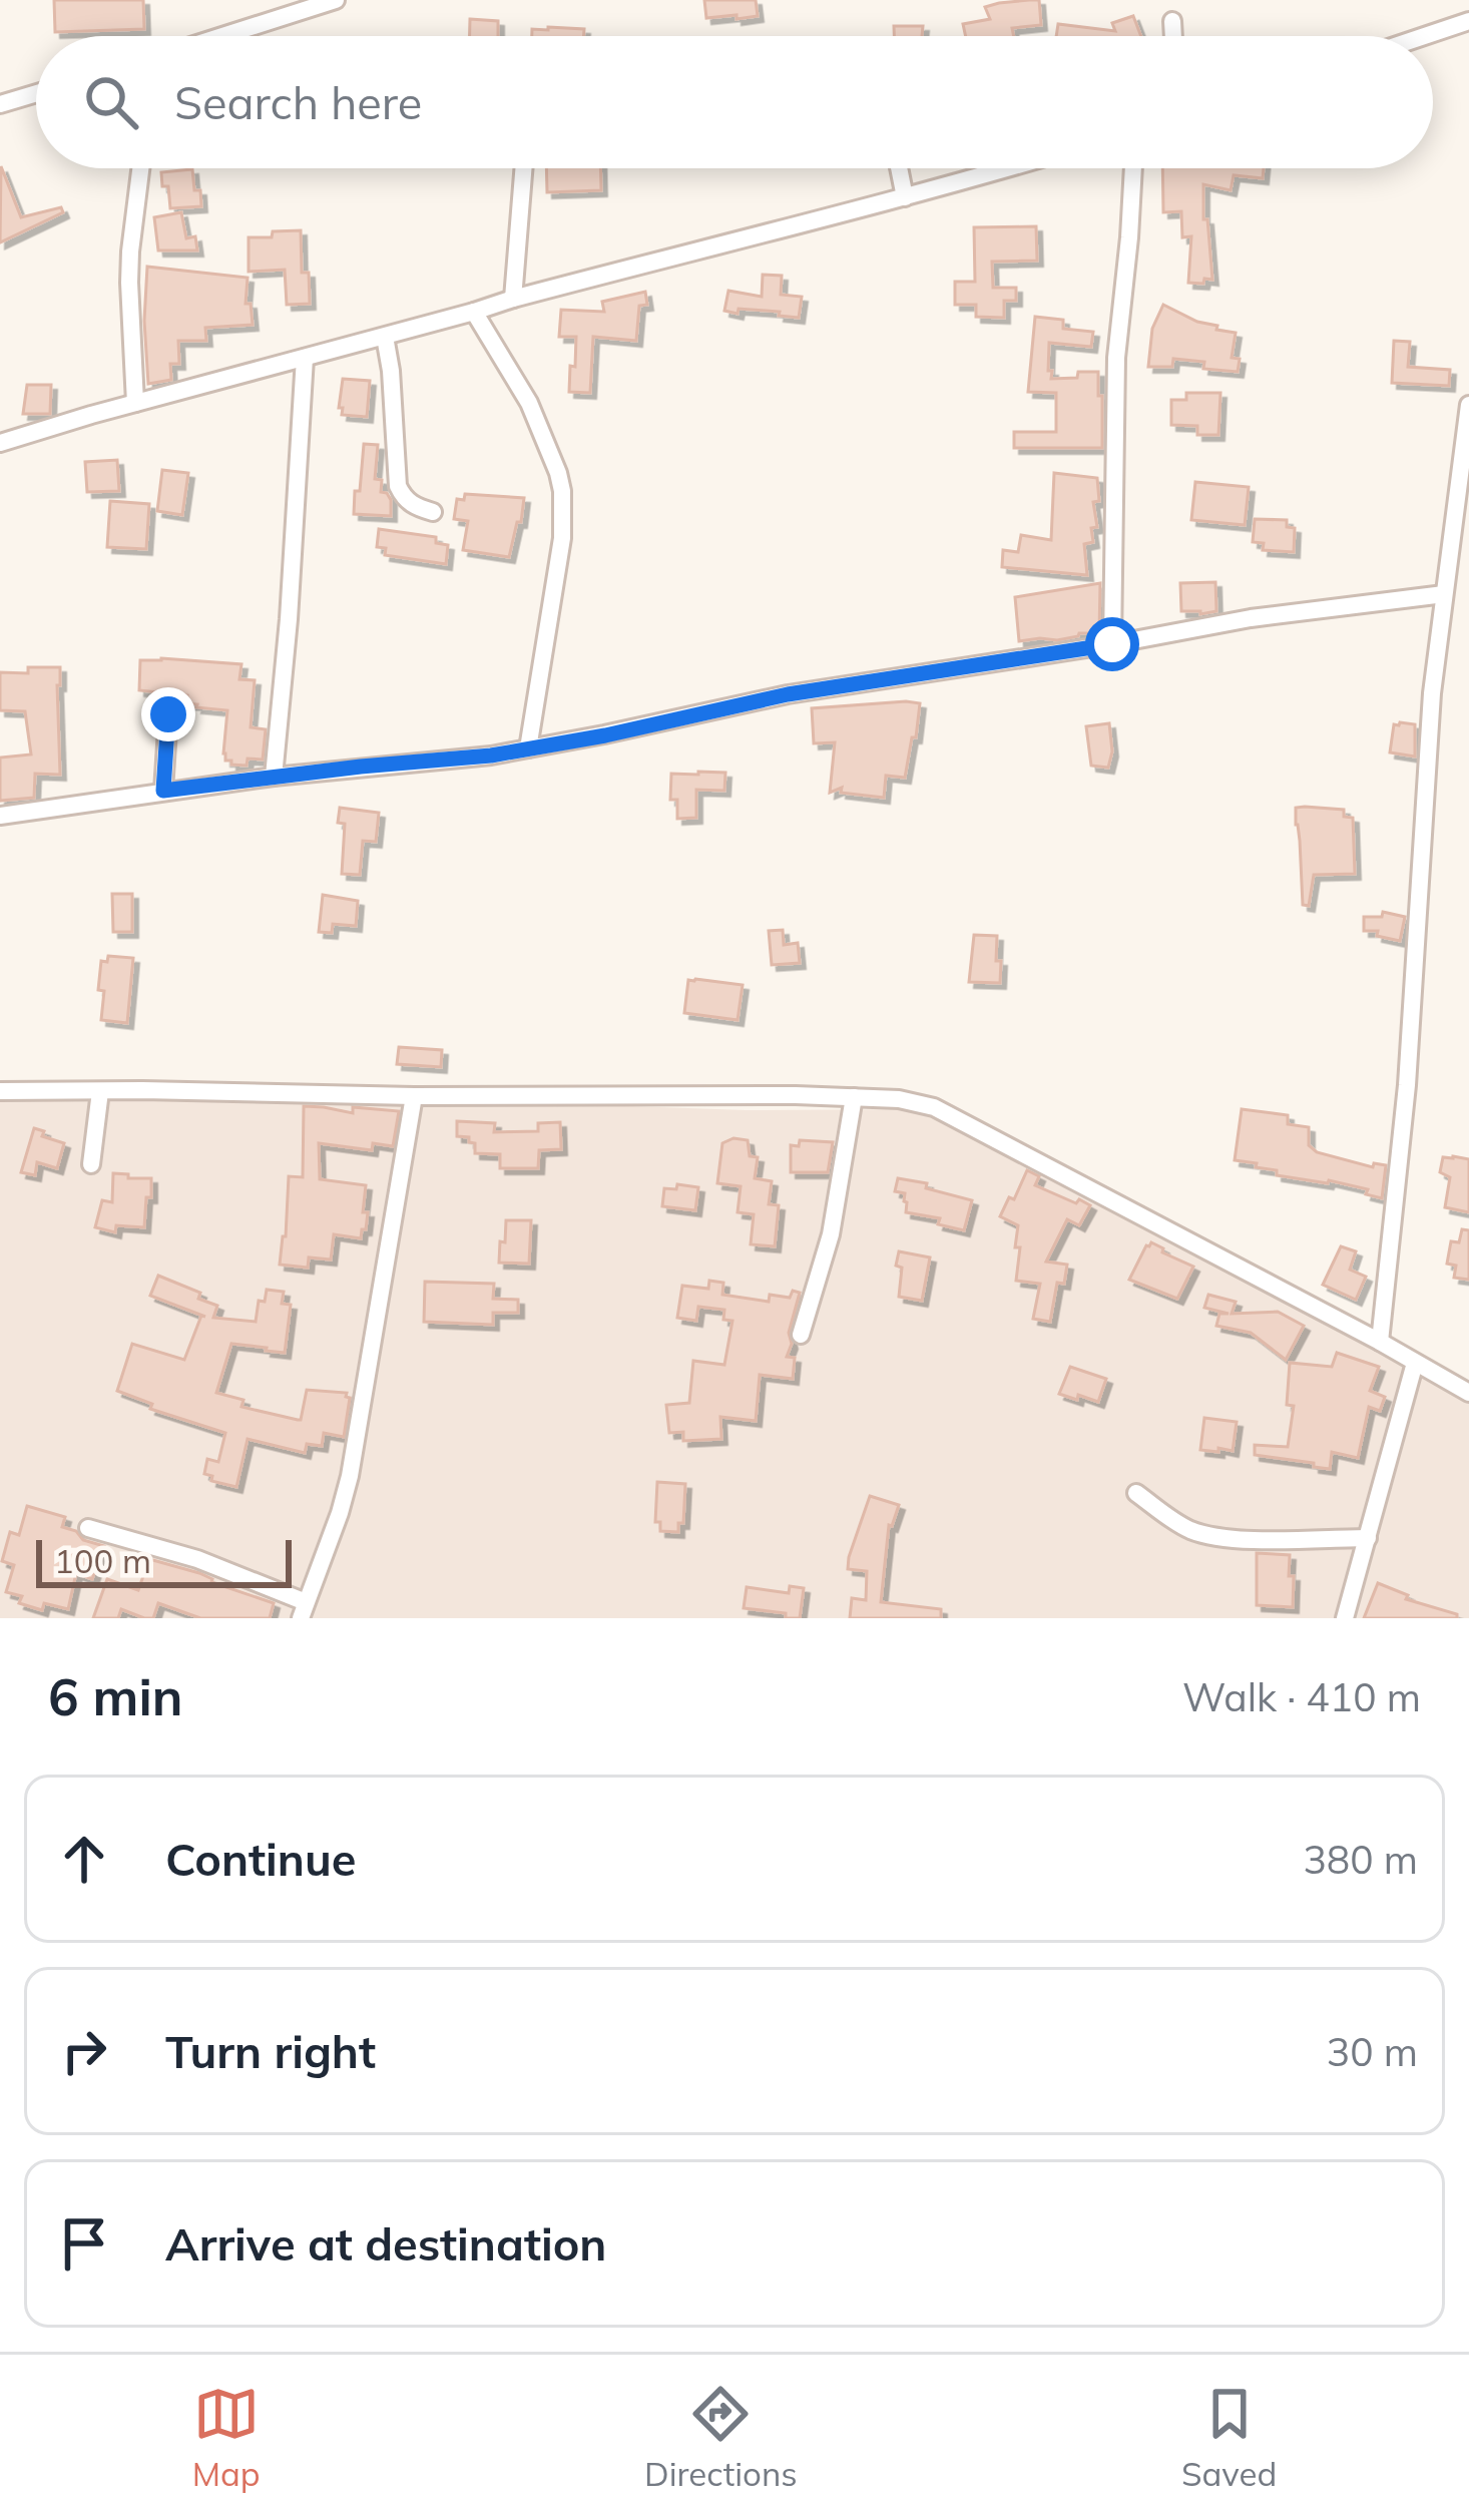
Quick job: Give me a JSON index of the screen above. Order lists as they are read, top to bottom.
{
  "scale_bar": "100 m",
  "page": {
    "search": "Search here",
    "scale": "100 m",
    "heading": ["6 min", "Walk · 410 m"],
    "list": [
      ["Continue", "380 m"],
      ["Turn right", "30 m"],
      "Arrive at destination"
    ],
    "nav": ["Map", "Directions", "Saved"]
  }
}
